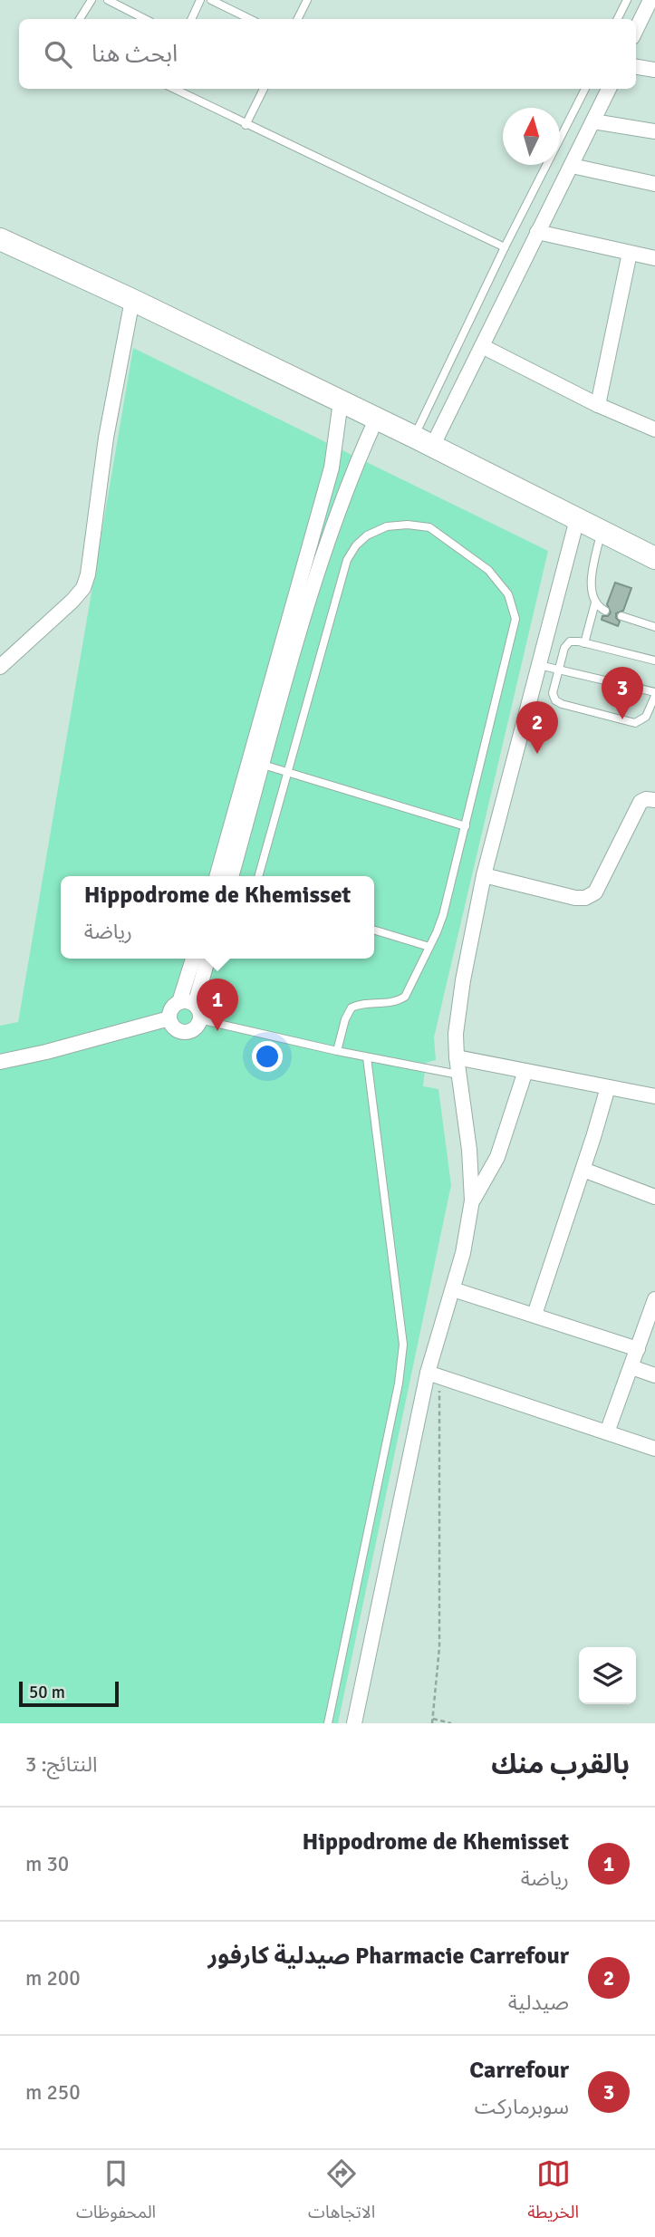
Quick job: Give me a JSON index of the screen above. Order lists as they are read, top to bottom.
{
  "scale_bar": "50 m",
  "north": "top",
  "page": {
    "search": "ابحث هنا",
    "pins": ["3", "2", "1"],
    "popup": ["Hippodrome de Khemisset", "رياضة"],
    "scale": "50 m",
    "heading": ["بالقرب منك", "النتائج: 3"],
    "list": [
      {
        "mark": "1",
        "name": "Hippodrome de Khemisset",
        "note": "رياضة",
        "value": "30 m"
      },
      {
        "mark": "2",
        "name": "Pharmacie Carrefour صيدلية كارفور",
        "note": "صيدلية",
        "value": "200 m"
      },
      {
        "mark": "3",
        "name": "Carrefour",
        "note": "سوبرماركت",
        "value": "250 m"
      }
    ],
    "nav": ["الخريطة", "الاتجاهات", "المحفوظات"]
  }
}
